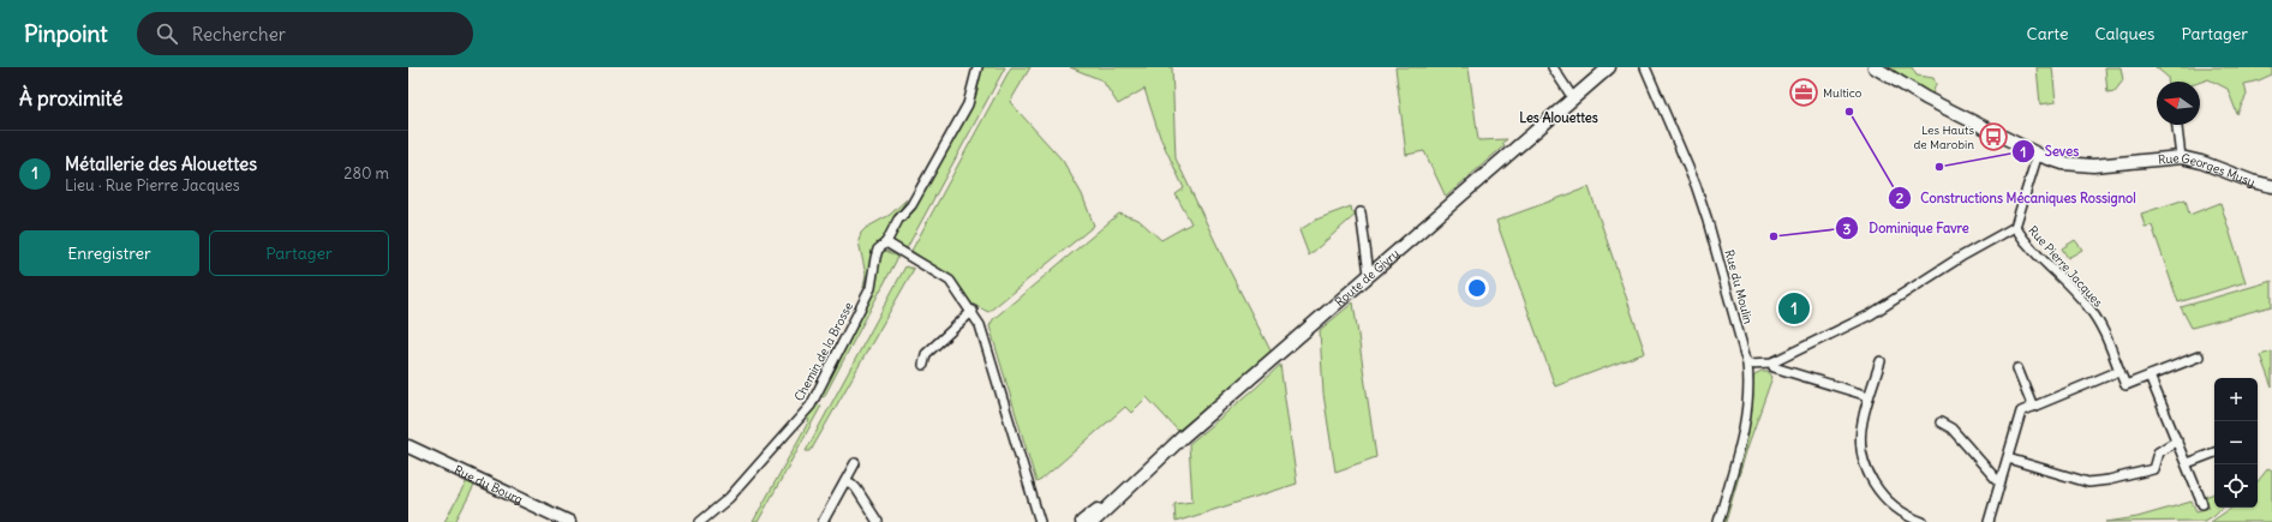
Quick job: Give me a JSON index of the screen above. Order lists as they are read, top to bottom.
{
  "streets": {
    "main road": ["Rue Georges Musy", "Route de Givry", "Rue du Bourg"],
    "street": ["Rue Pierre Jacques", "Rue du Moulin", "Chemin de la Brosse"]
  },
  "crossings": [
    ["Rue Pierre Jacques", "Rue du Moulin"]
  ],
  "districts": ["Les Alouettes"],
  "places": {
    "office": ["Multico"],
    "other": ["Constructions Mécaniques Rossignol", "Seves", "Dominique Favre"],
    "bus stop": ["Les Hauts de Marobin"]
  },
  "north": "left",
  "page": {
    "header": "Pinpoint",
    "search": "Rechercher",
    "nav": ["Carte", "Calques", "Partager"],
    "heading": "À proximité",
    "list": [
      {
        "mark": "1",
        "name": "Métallerie des Alouettes",
        "note": "Lieu · Rue Pierre Jacques",
        "value": "280 m"
      }
    ],
    "buttons": ["Enregistrer", "Partager"],
    "pins": "1",
    "map_buttons": ["+", "−"]
  }
}
